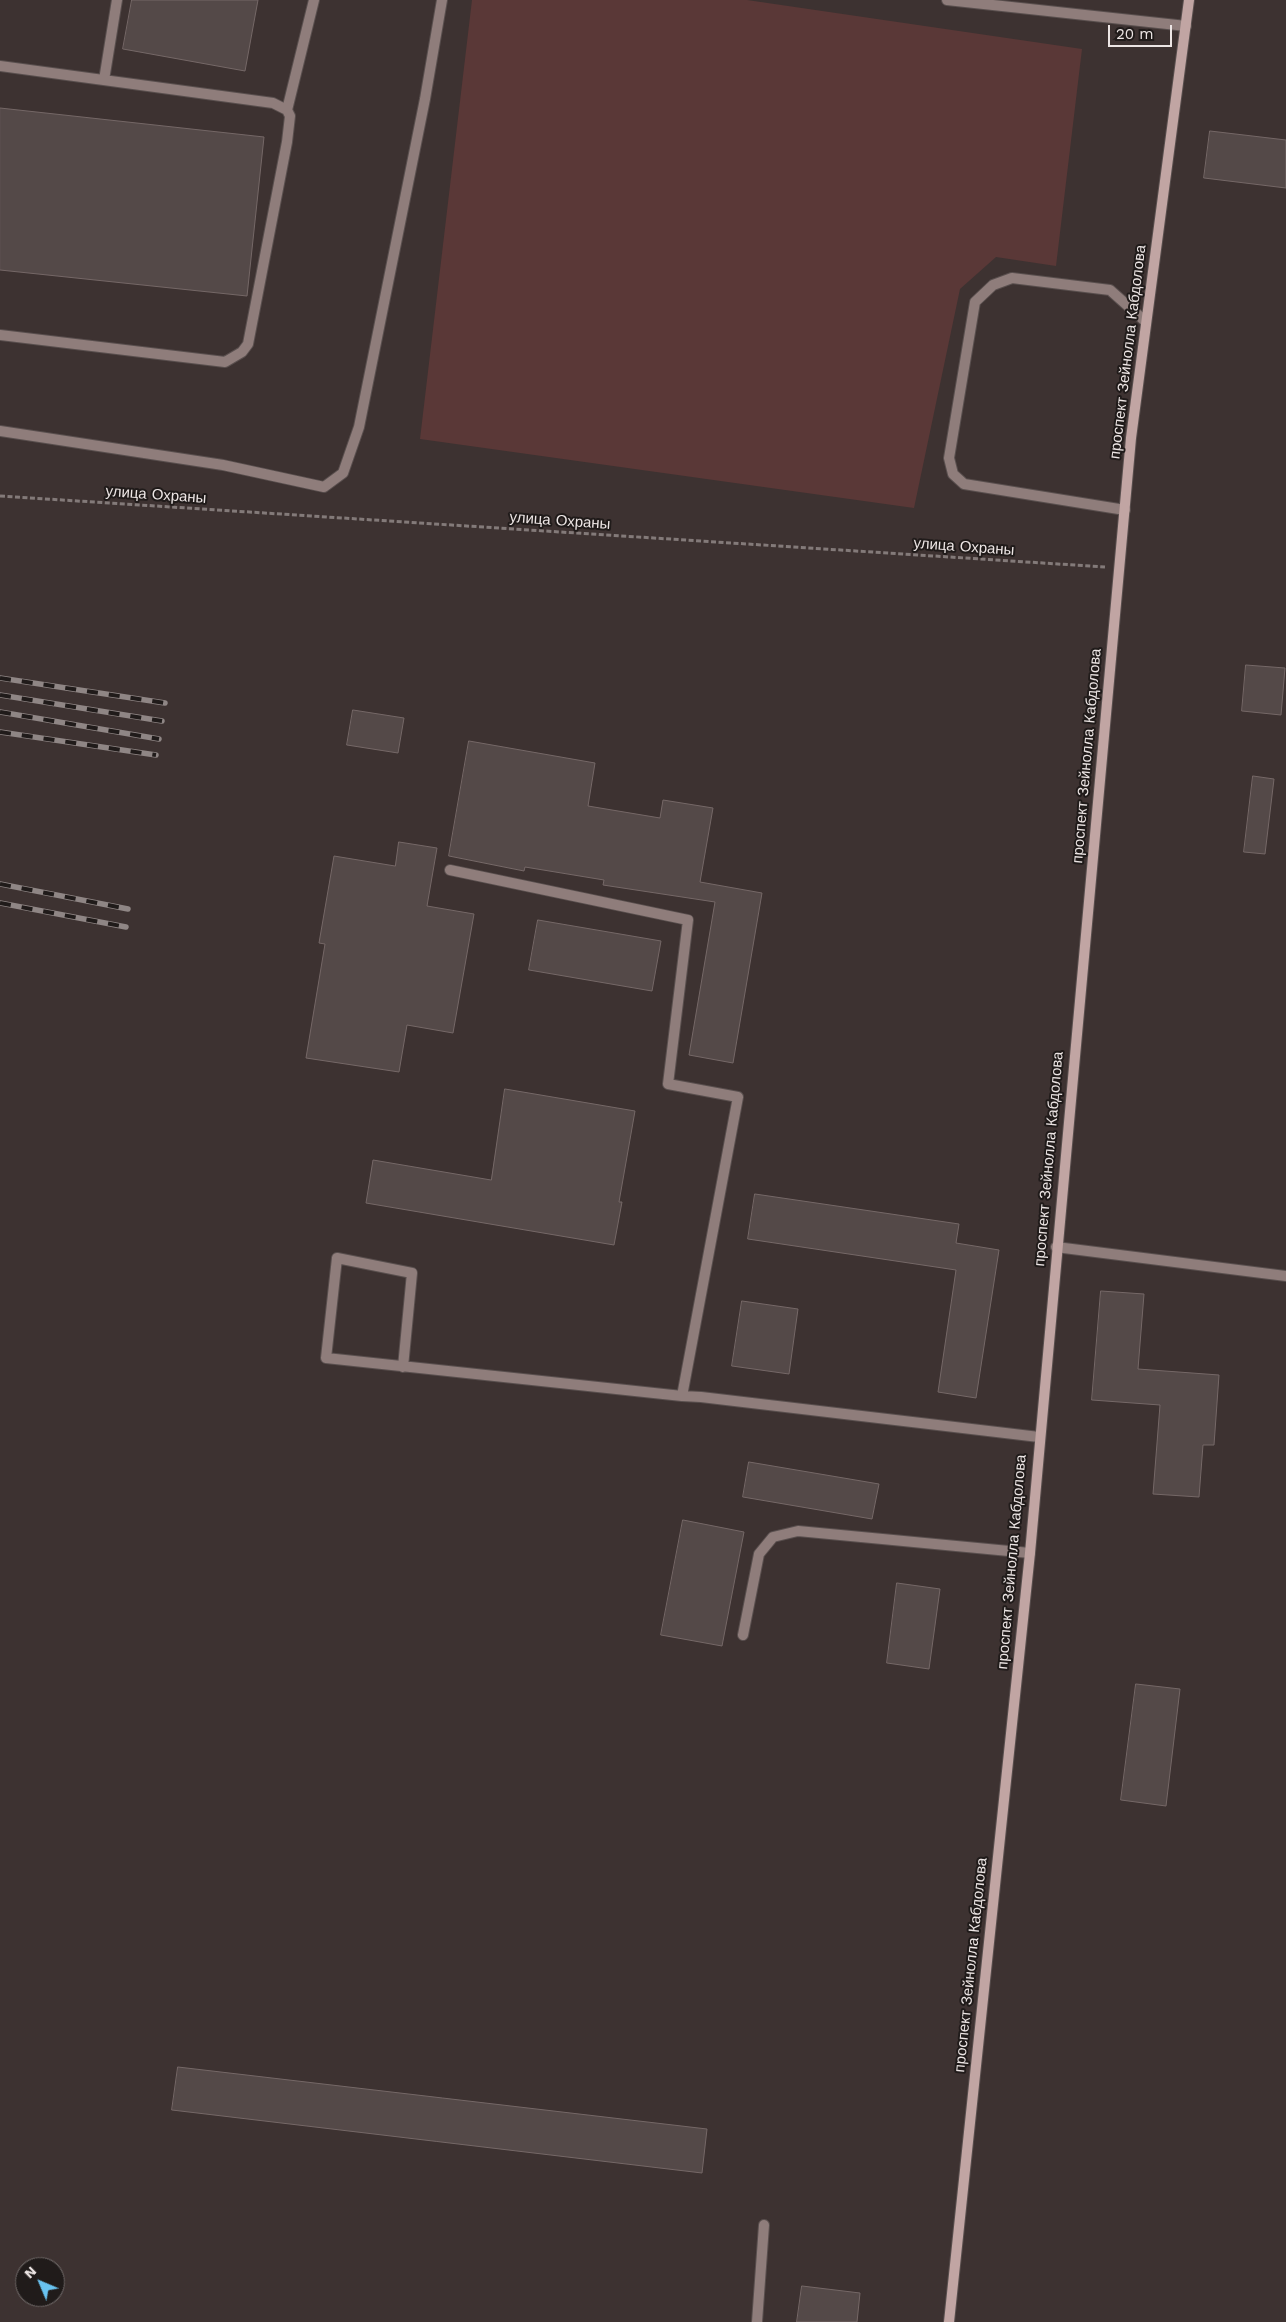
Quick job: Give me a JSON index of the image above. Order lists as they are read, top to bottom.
{
  "streets": {
    "main road": ["проспект Зейнолла Кабдолова"],
    "path": ["улица Охраны"]
  },
  "crossings": [
    ["проспект Зейнолла Кабдолова", "улица Охраны"]
  ],
  "scale_bar": "20 m",
  "north": "top left"
}
